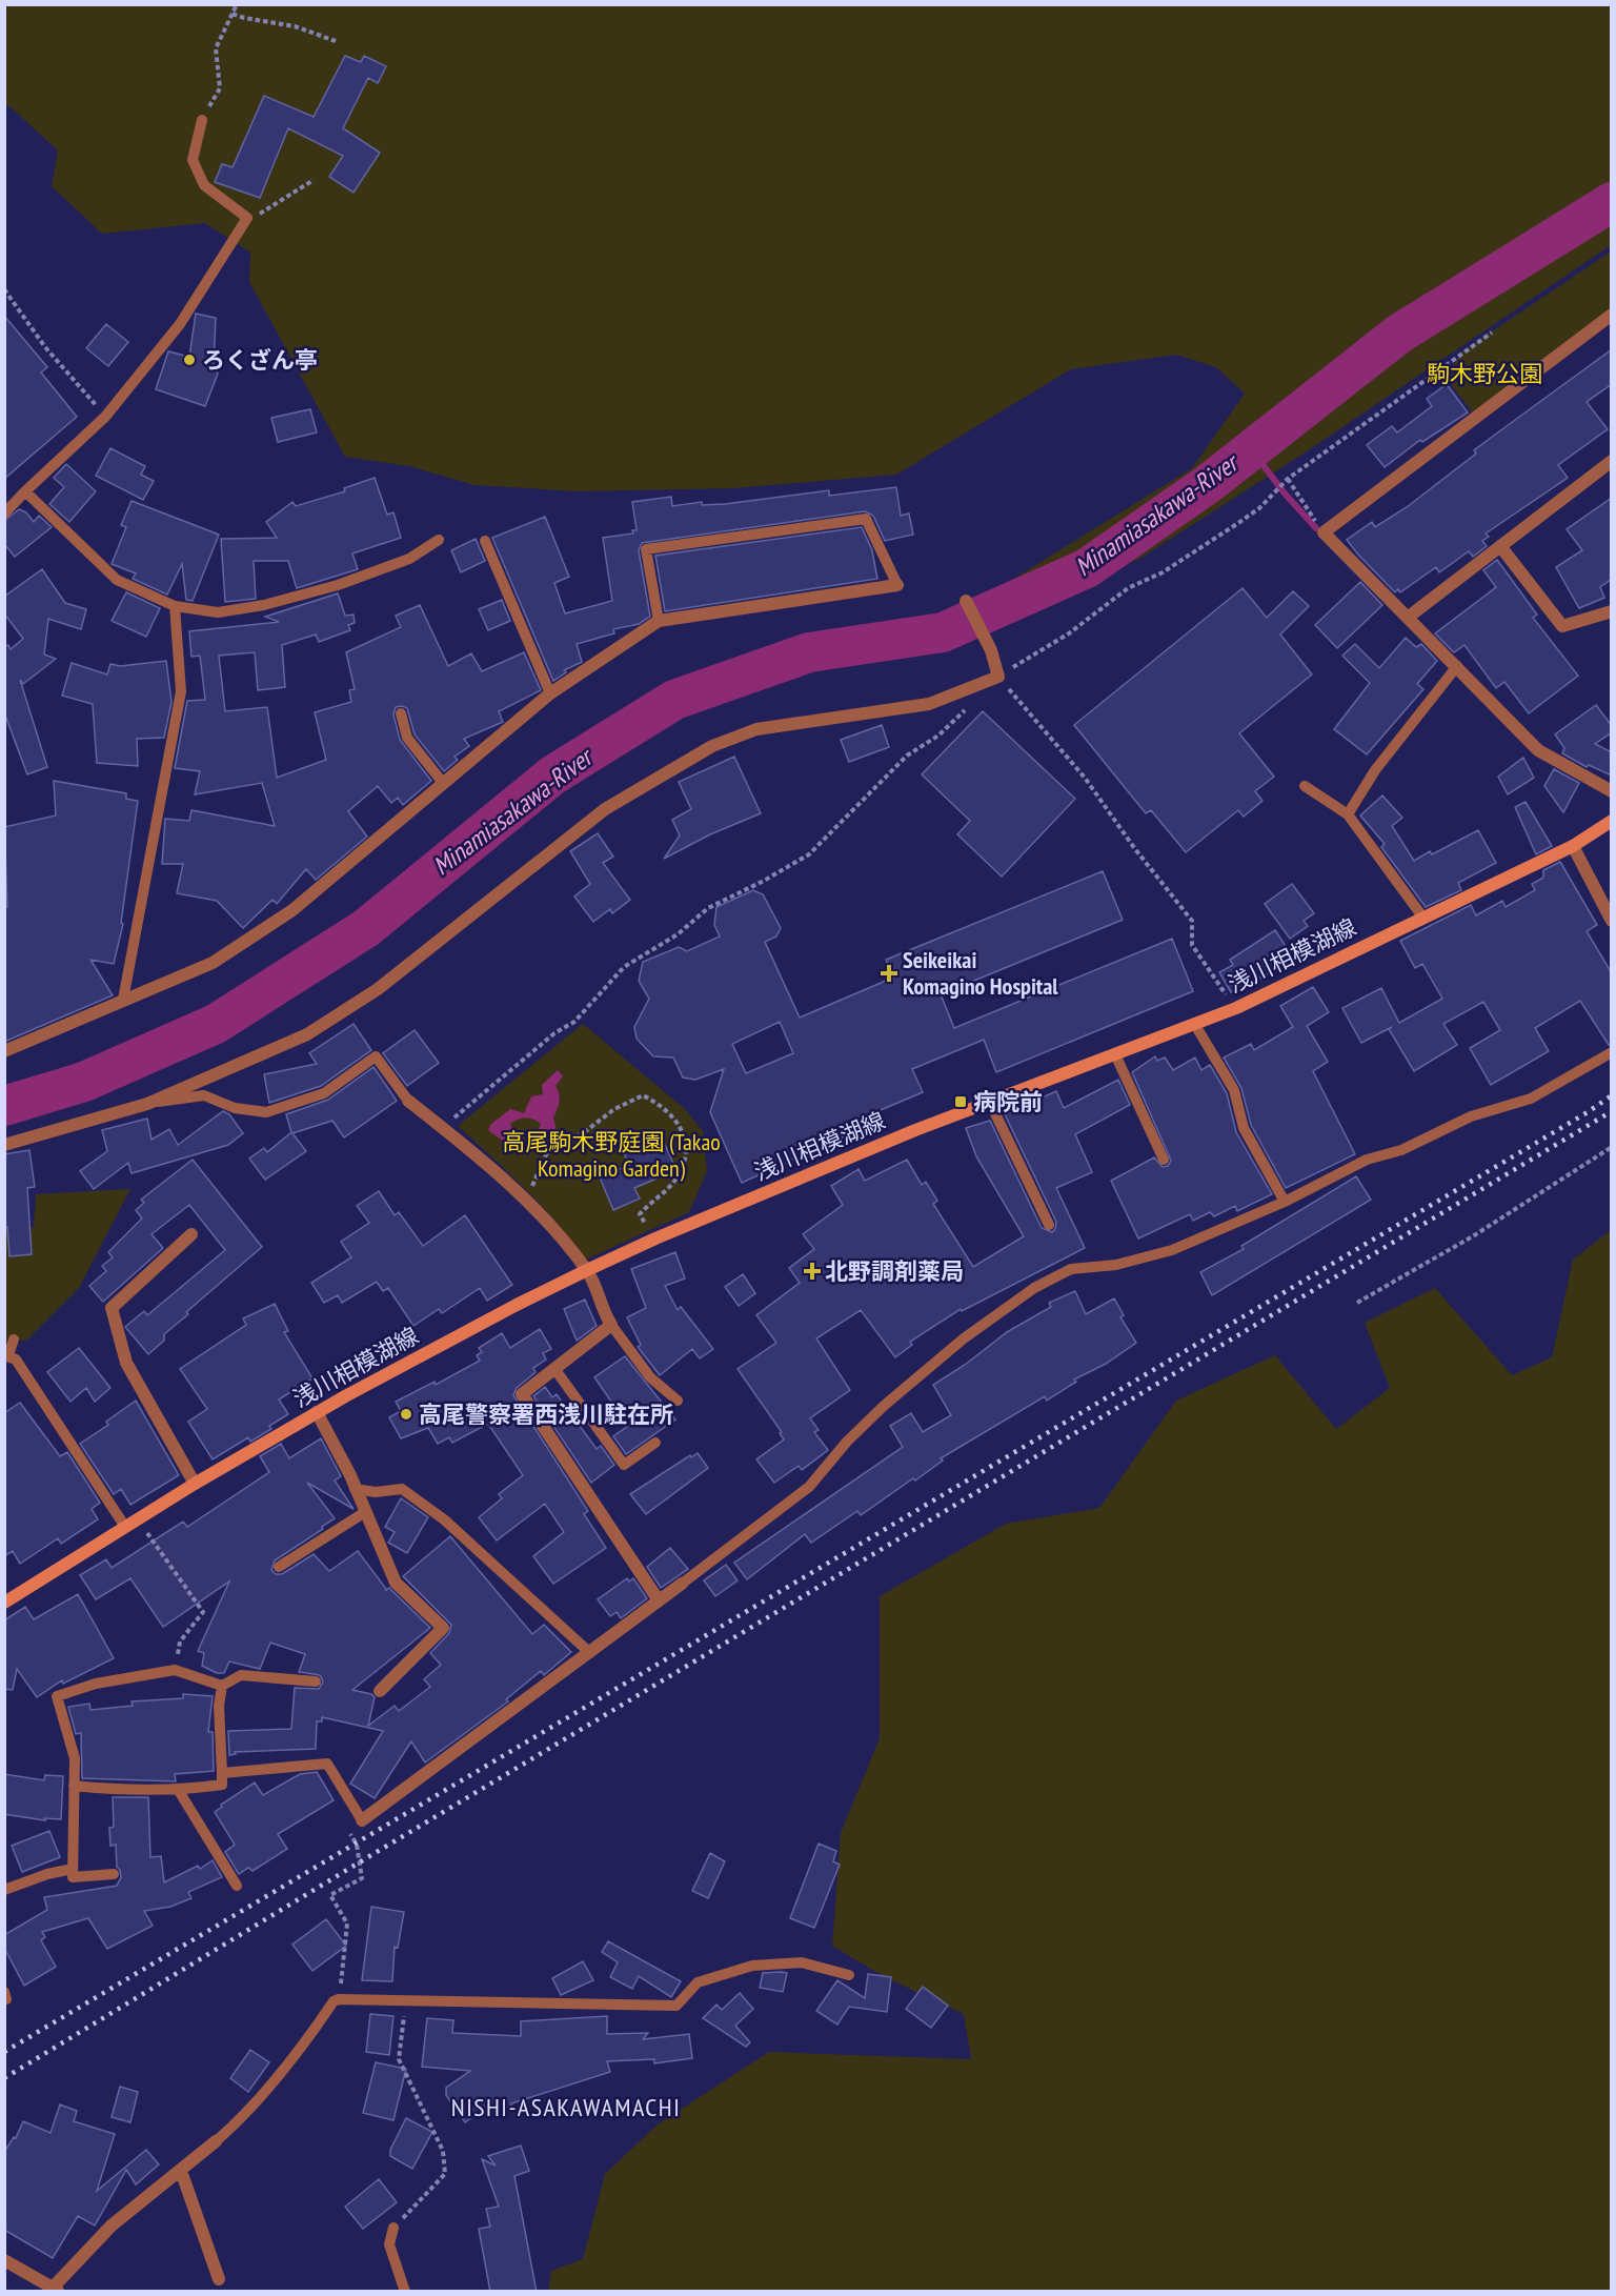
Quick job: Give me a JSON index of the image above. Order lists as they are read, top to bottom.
{
  "streets": {
    "main road": ["浅川相模湖線"]
  },
  "districts": ["NISHI-ASAKAWAMACHI"],
  "water": ["Minamiasakawa-River"],
  "parks": ["駒木野公園", "高尾駒木野庭園 (Takao Komagino Garden)"],
  "places": {
    "other": ["ろくざん亭", "高尾警察署西浅川駐在所"],
    "health": ["Seikeikai Komagino Hospital", "北野調剤薬局"],
    "transit": ["病院前"]
  }
}
